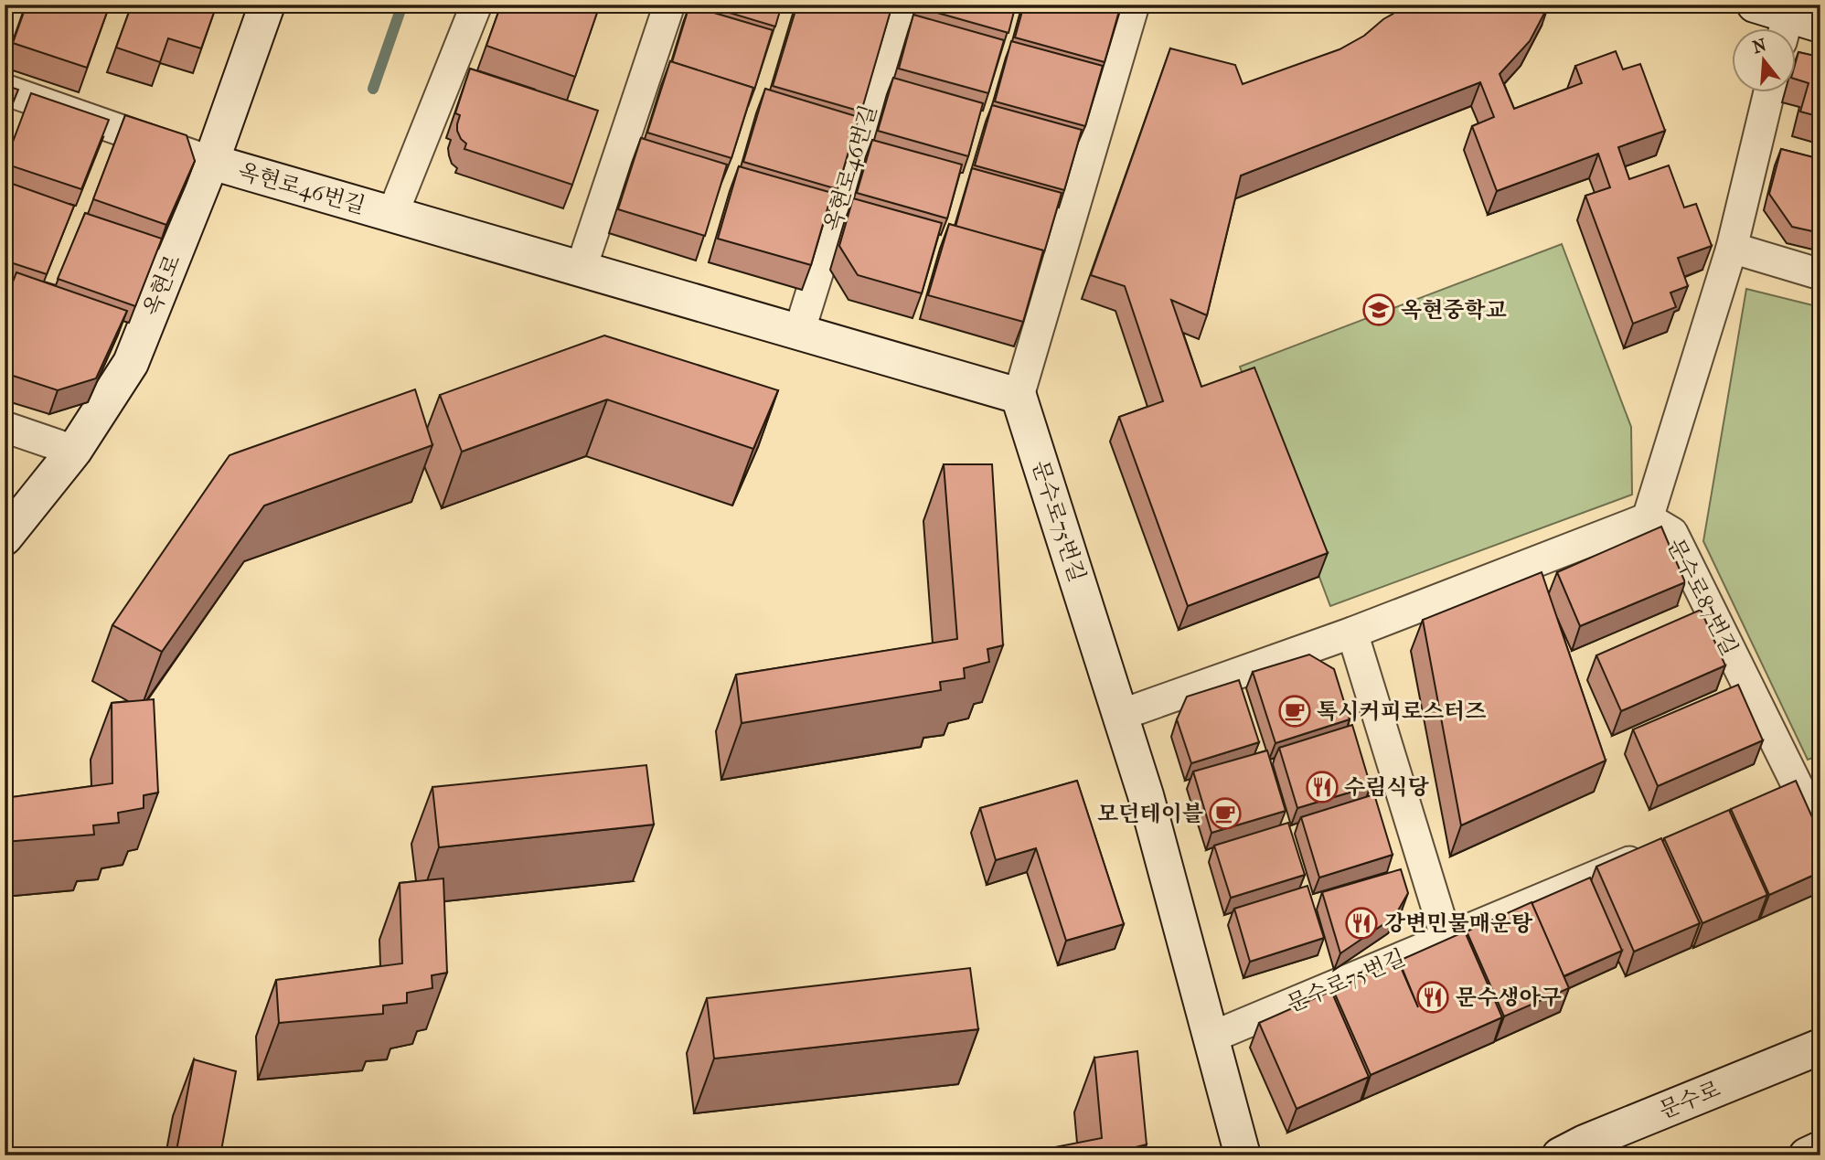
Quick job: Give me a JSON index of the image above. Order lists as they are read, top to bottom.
{
  "streets": {
    "main road": [
      "옥현로46번길",
      "옥현로",
      "문수로75번길",
      "문수로"
    ],
    "street": ["문수로87번길"]
  },
  "crossings": [
    ["옥현로46번길", "옥현로"],
    ["옥현로46번길", "문수로75번길"]
  ],
  "places": {
    "school or university": ["옥현중학교"],
    "cafe": ["톡시커피로스터즈", "모던테이블"],
    "restaurant": ["수림식당", "강변민물매운탕", "문수생아구"]
  },
  "north": "top"
}
